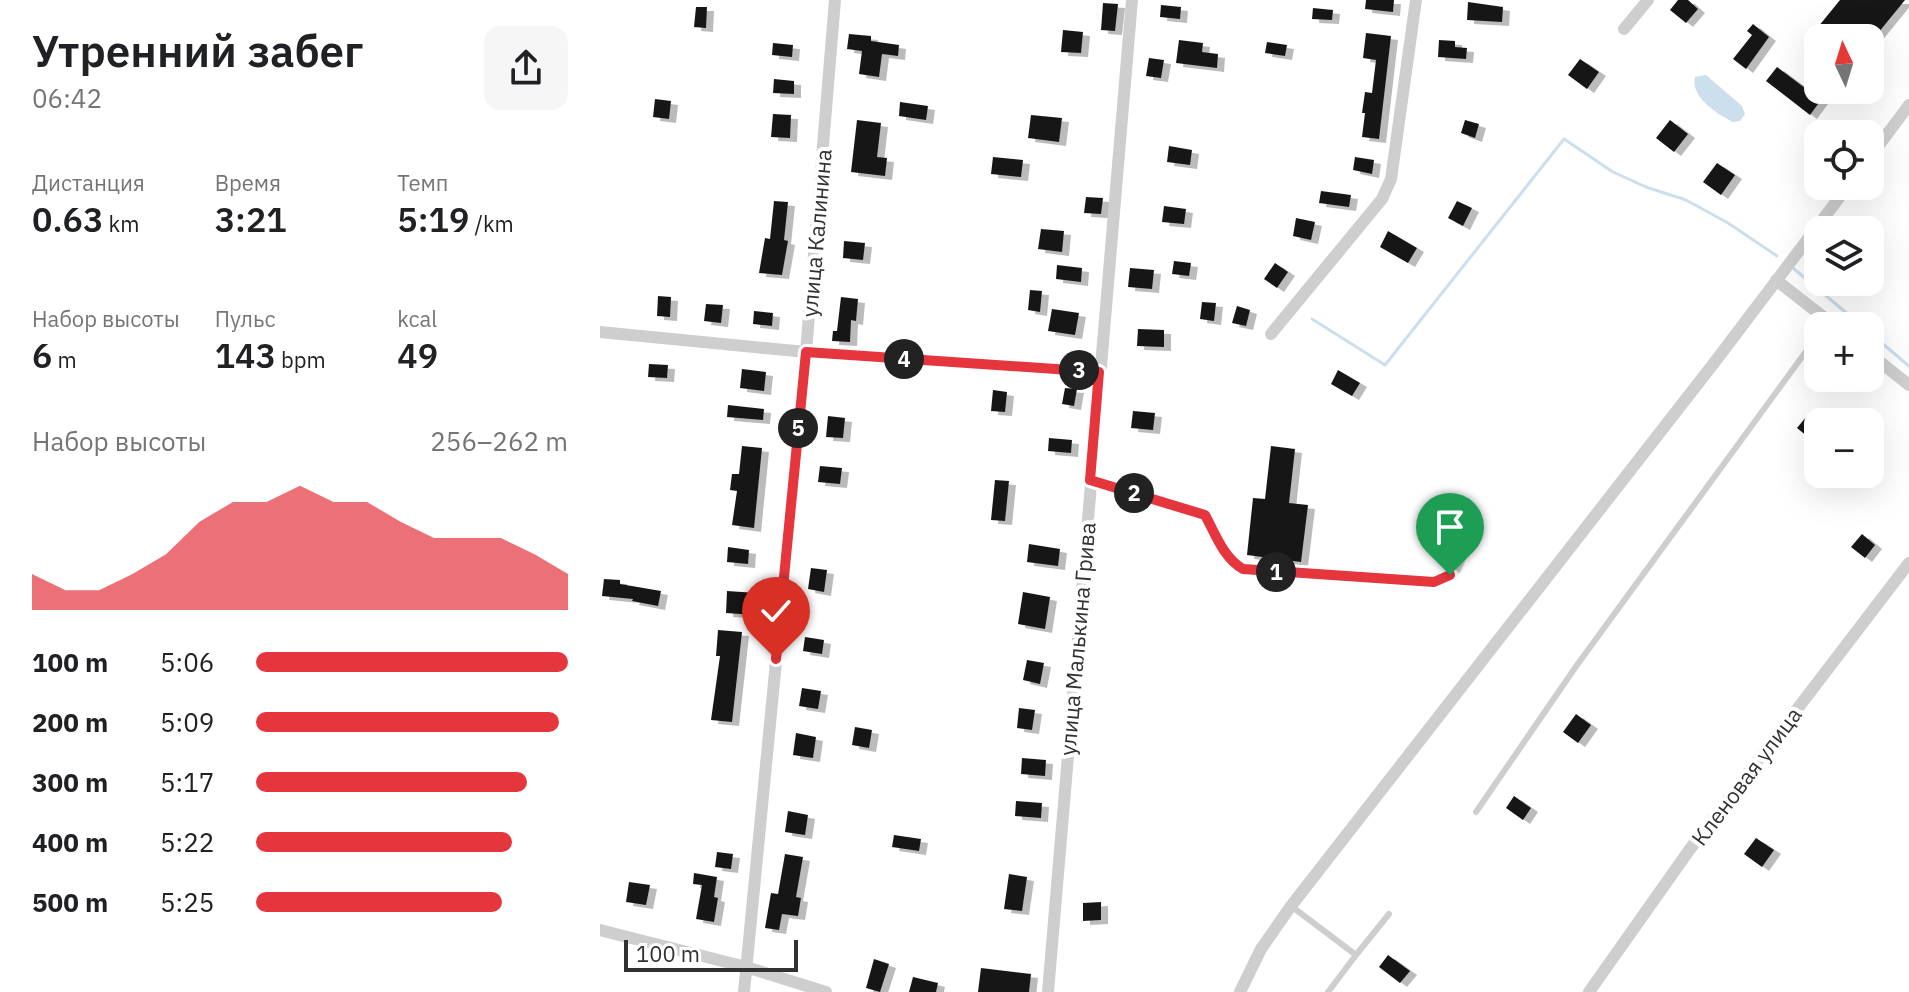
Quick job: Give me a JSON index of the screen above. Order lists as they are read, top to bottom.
{
  "streets": {
    "street": ["улица Калинина", "улица Малькина Грива", "Кленовая улица"]
  },
  "scale_bar": "100 m",
  "north": "top",
  "page": {
    "heading": ["Утренний забег", "06:42"],
    "map_buttons": ["+", "−"],
    "stats": [
      ["Дистанция", "0.63 km"],
      ["Время", "3:21"],
      ["Темп", "5:19 /km"],
      ["Набор высоты", "6 m"],
      ["Пульс", "143 bpm"],
      ["kcal", "49"]
    ],
    "pins": [
      "4",
      "3",
      "5",
      "2",
      "1"
    ],
    "chart": ["Набор высоты", "256–262 m"],
    "list": [
      {
        "name": "100 m",
        "note": "5:06"
      },
      {
        "name": "200 m",
        "note": "5:09"
      },
      {
        "name": "300 m",
        "note": "5:17"
      },
      {
        "name": "400 m",
        "note": "5:22"
      },
      {
        "name": "500 m",
        "note": "5:25"
      }
    ],
    "scale": "100 m"
  }
}
